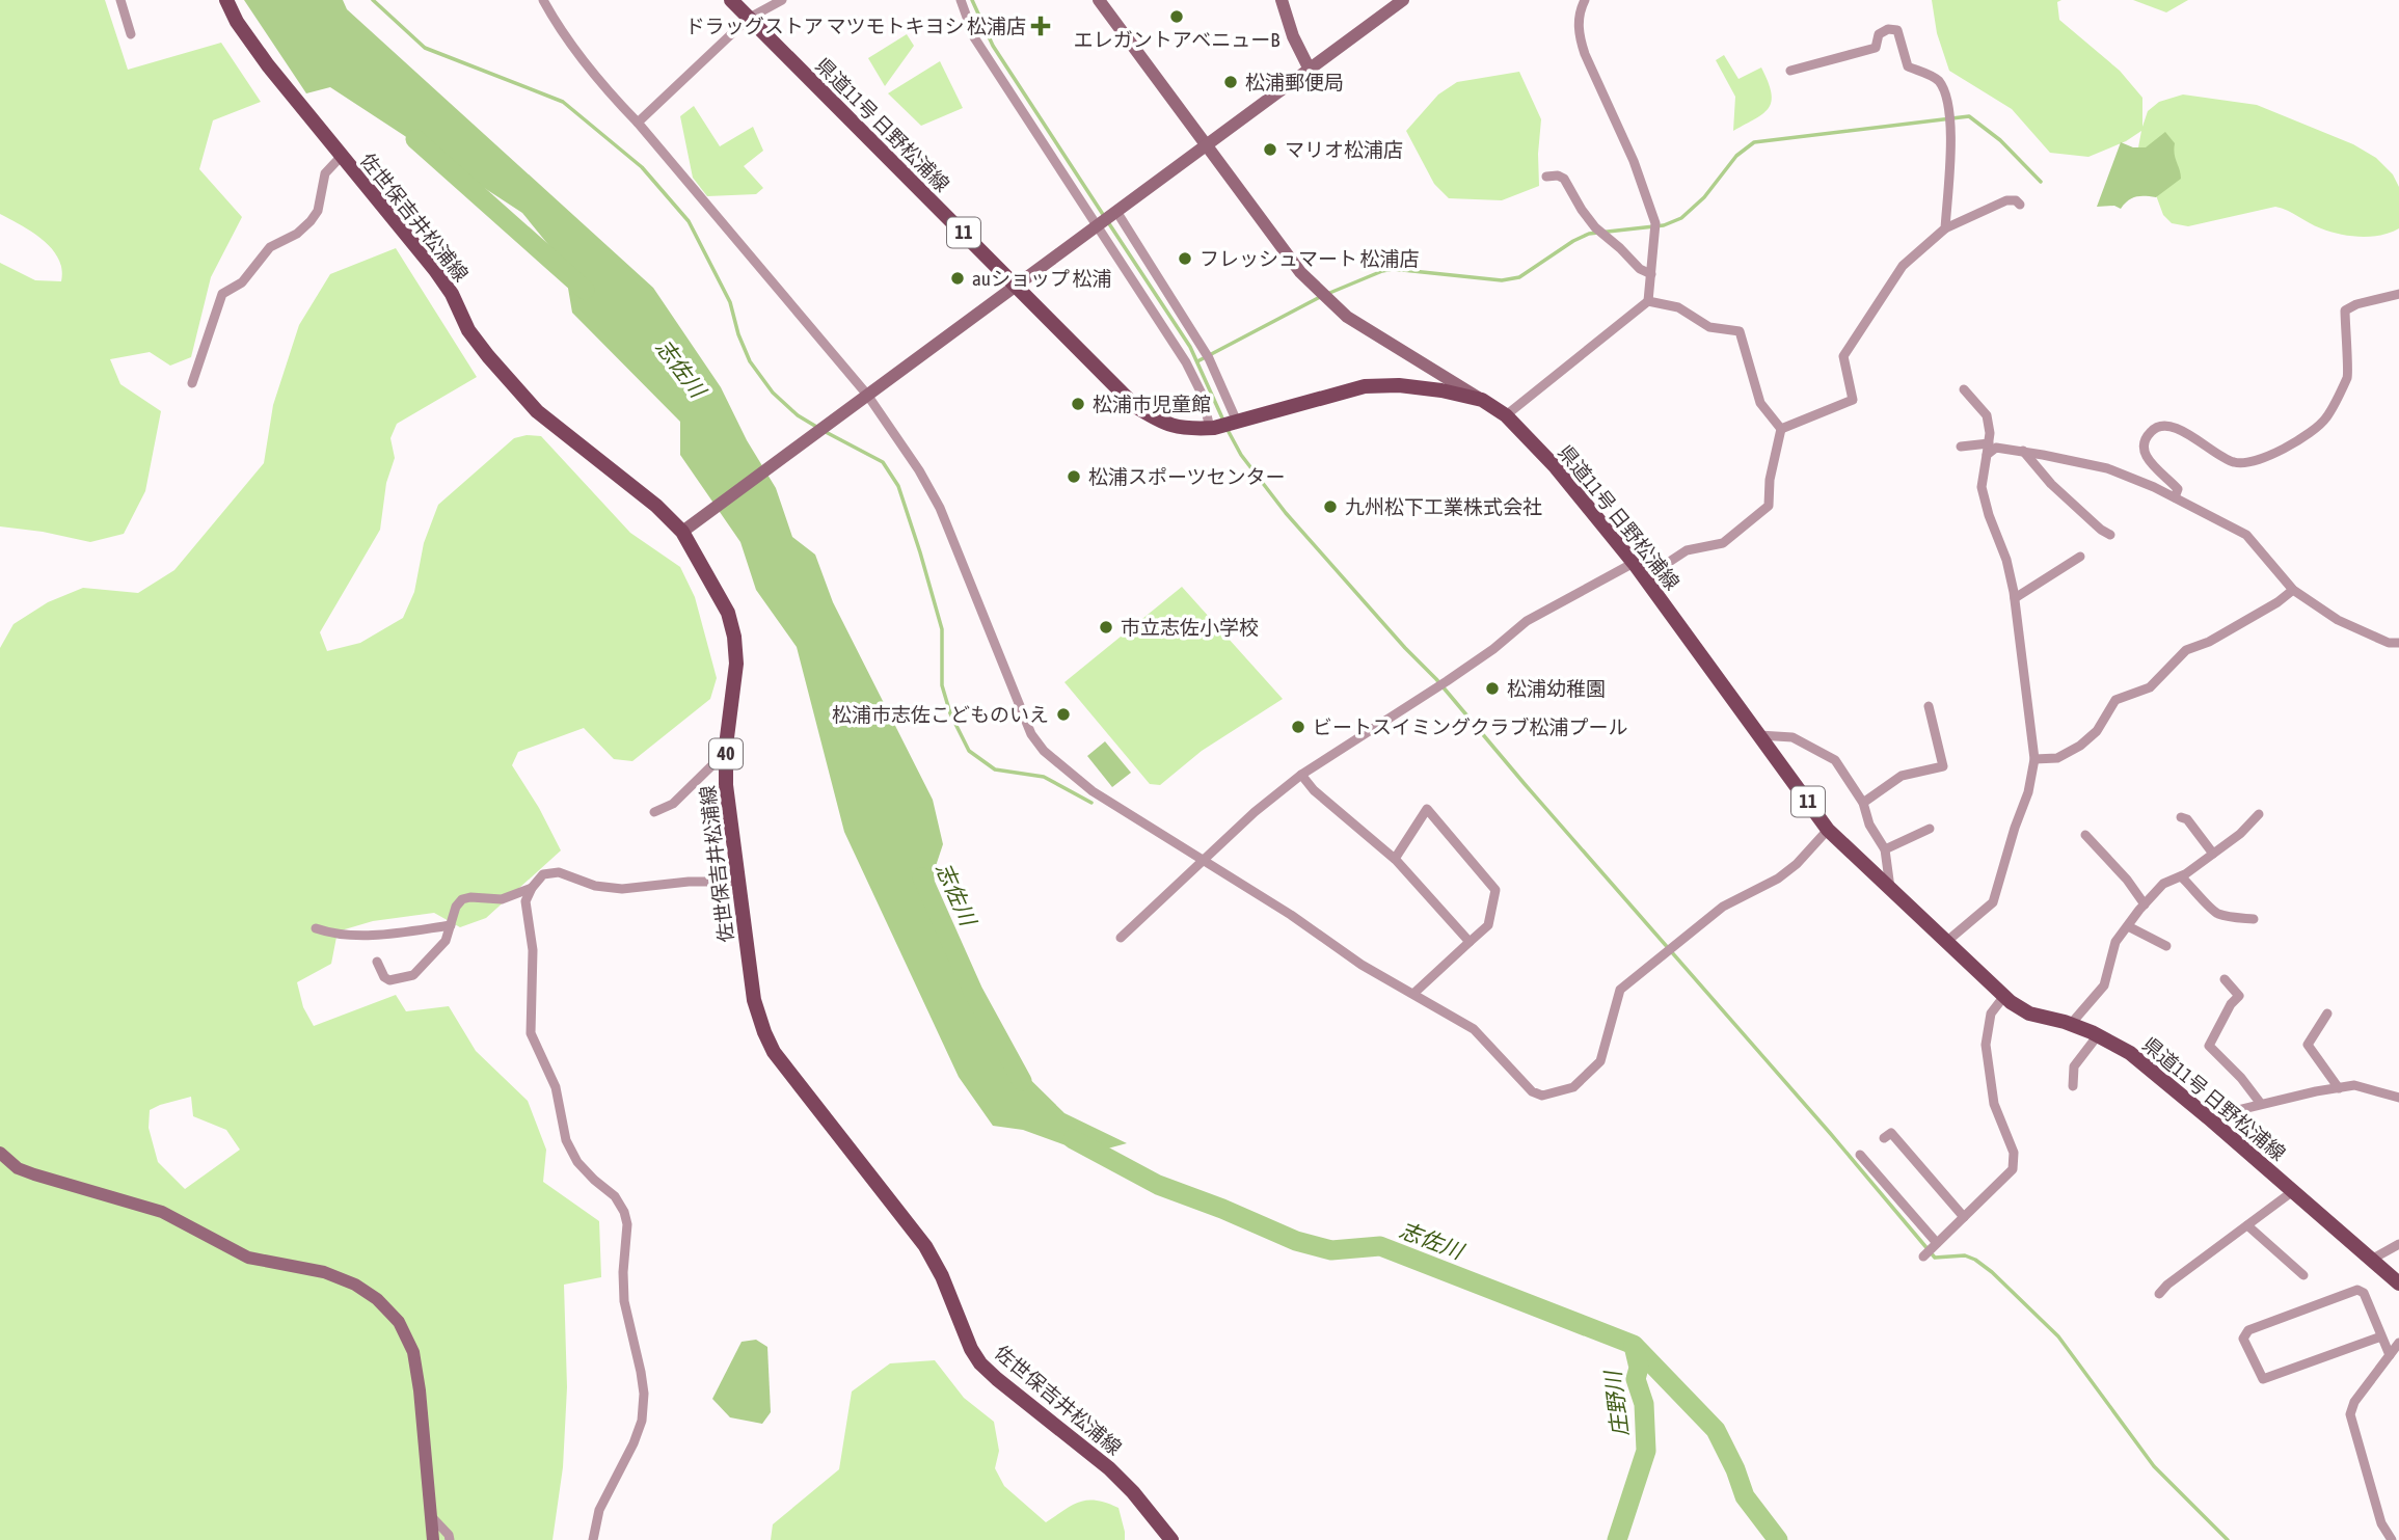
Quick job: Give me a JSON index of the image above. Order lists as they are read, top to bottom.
{
  "streets": {
    "main road": [
      "県道11号 日野松浦線",
      "佐世保吉井松浦線",
      "11",
      "40"
    ]
  },
  "water": ["志佐川", "庄野川"],
  "places": {
    "other": [
      "エレガントアベニューB",
      "松浦郵便局",
      "マリオ松浦店",
      "フレッシュマート 松浦店",
      "auショップ 松浦",
      "松浦市児童館",
      "松浦スポーツセンター",
      "九州松下工業株式会社",
      "市立志佐小学校",
      "松浦幼稚園",
      "松浦市志佐こどものいえ",
      "ビートスイミングクラブ松浦プール"
    ],
    "health": ["ドラッグストア マツモトキヨシ 松浦店"]
  }
}
